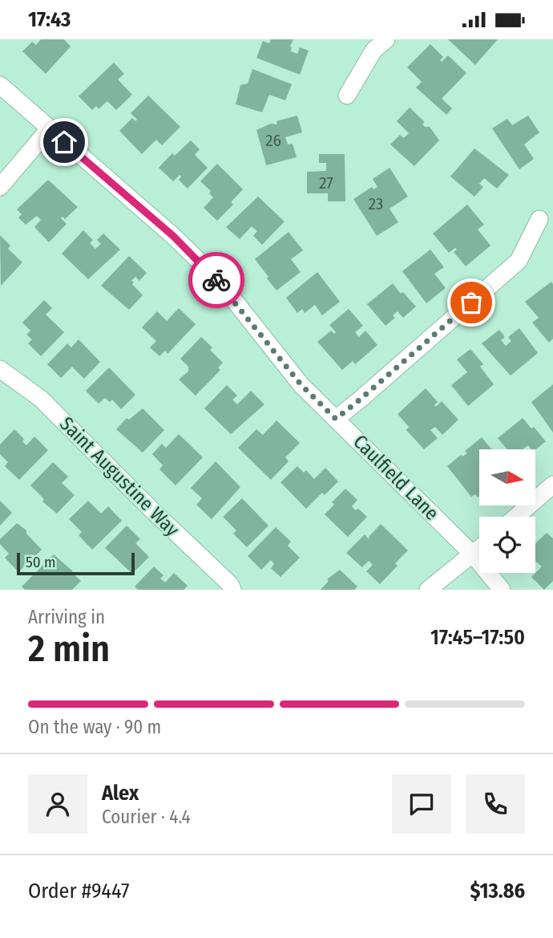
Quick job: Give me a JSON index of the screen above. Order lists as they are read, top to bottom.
{
  "streets": {
    "street": ["Saint Augustine Way", "Caulfield Lane"]
  },
  "house_numbers": ["26", "27", "23"],
  "scale_bar": "50 m",
  "north": "right",
  "page": {
    "status": "17:43",
    "scale": "50 m",
    "heading": ["2 min", "Arriving in", "17:45–17:50"],
    "panel": [
      "Alex",
      "Courier · 4.4",
      "Order #9447",
      "$13.86"
    ],
    "bar": "On the way · 90 m"
  }
}
